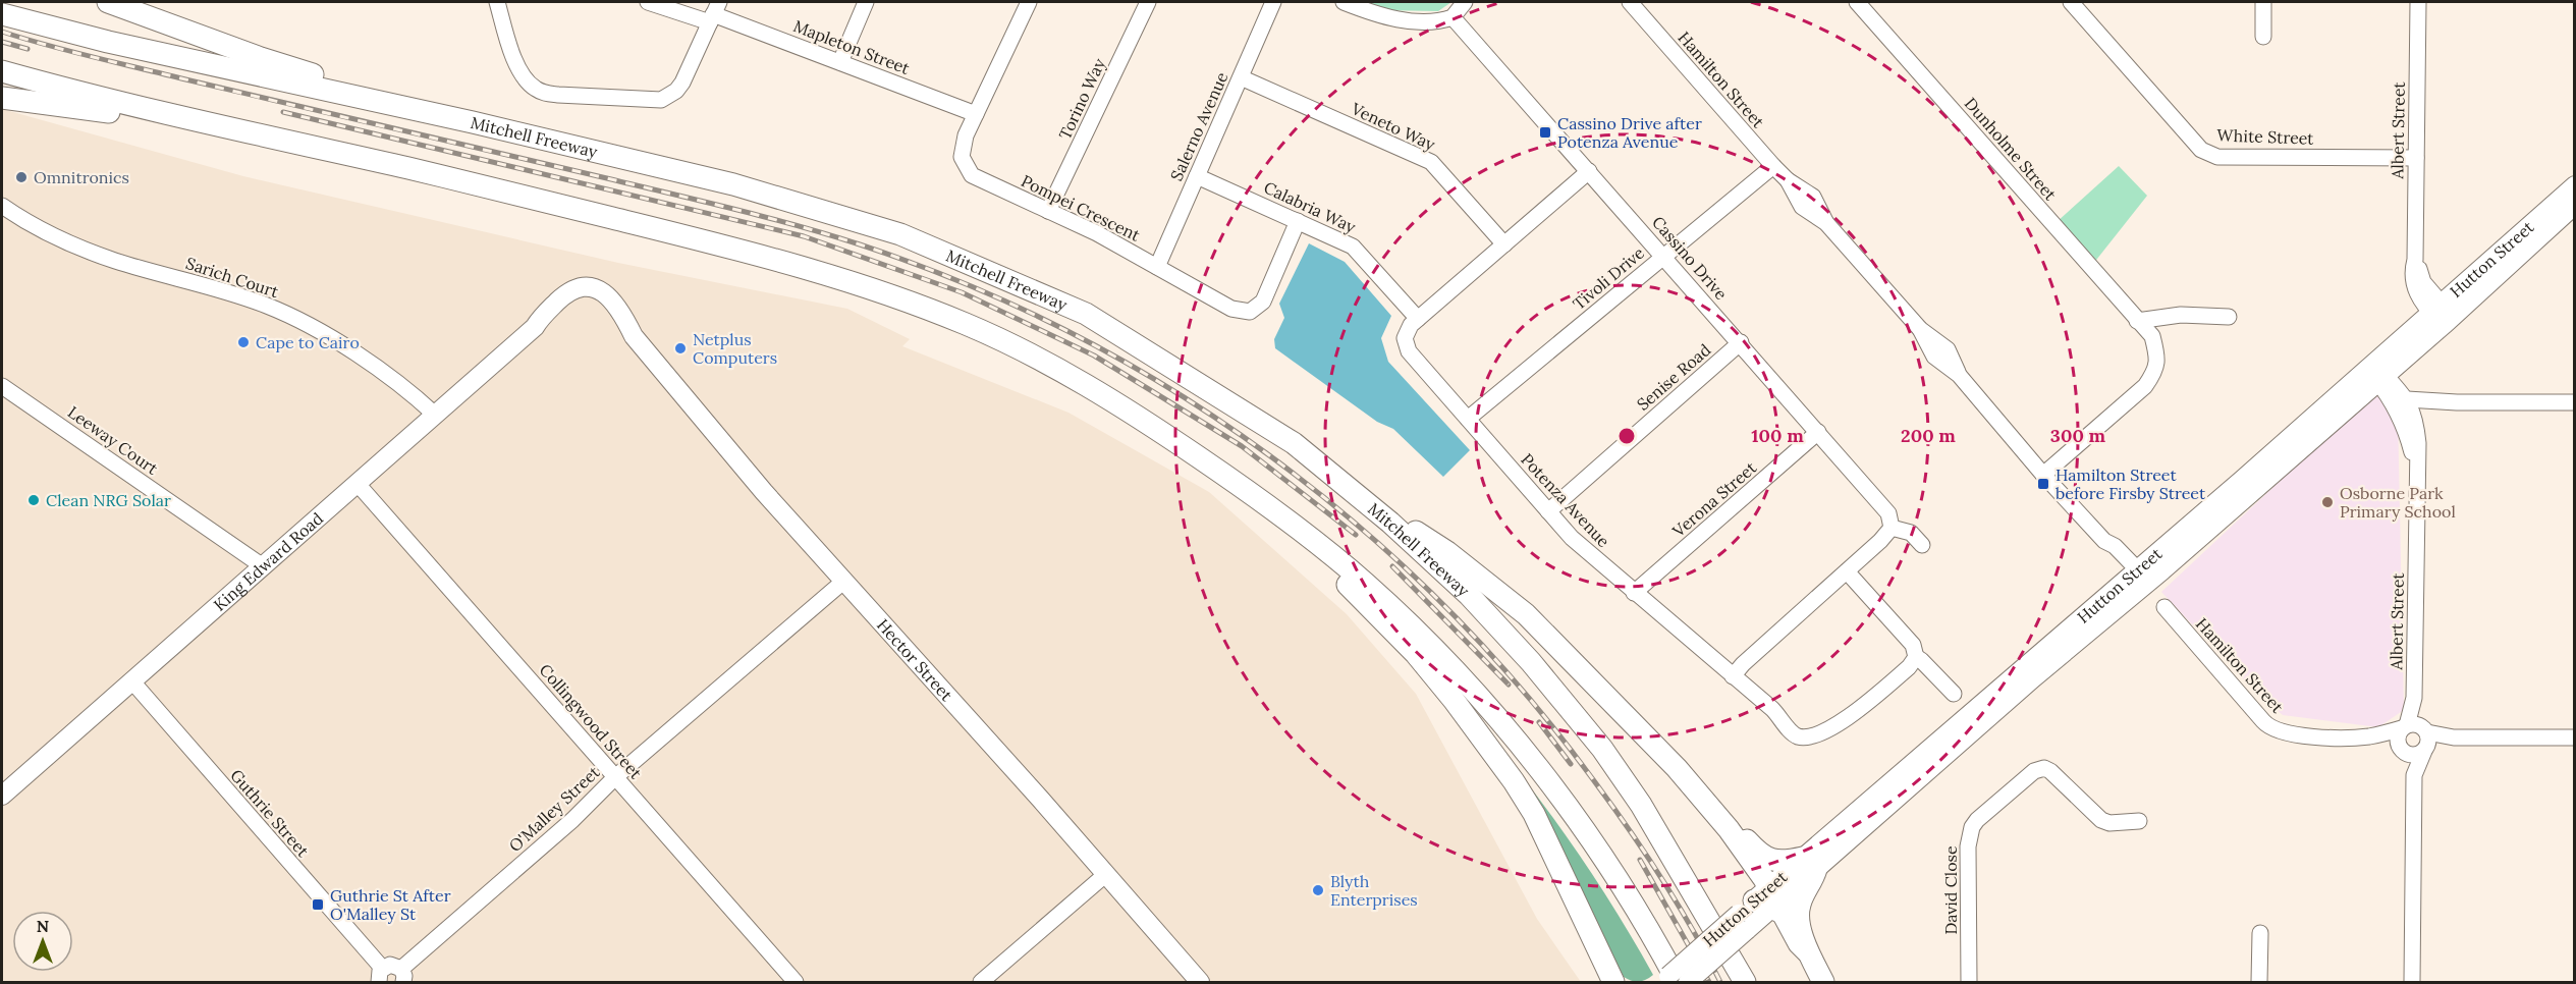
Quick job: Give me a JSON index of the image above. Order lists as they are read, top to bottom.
{
  "streets": {
    "highway": ["Mitchell Freeway"],
    "main road": ["Hutton Street", "King Edward Road", "Hector Street"],
    "street": [
      "Mapleton Street",
      "Hamilton Street",
      "Torino Way",
      "Salerno Avenue",
      "Veneto Way",
      "Albert Street",
      "White Street",
      "Dunholme Street",
      "Calabria Way",
      "Pompei Crescent",
      "Cassino Drive",
      "Sarich Court",
      "Tivoli Drive",
      "Senise Road",
      "Leeway Court",
      "Verona Street",
      "Potenza Avenue",
      "Collingwood Street",
      "O'Malley Street",
      "Guthrie Street",
      "David Close"
    ]
  },
  "crossings": [
    ["Mapleton Street", "Pompei Crescent"],
    ["Hamilton Street", "Albert Street"],
    ["Hamilton Street", "Dunholme Street"],
    ["Hamilton Street", "Hutton Street"],
    ["Hamilton Street", "Tivoli Drive"],
    ["Torino Way", "Pompei Crescent"],
    ["Salerno Avenue", "Veneto Way"],
    ["Salerno Avenue", "Calabria Way"],
    ["Salerno Avenue", "Pompei Crescent"],
    ["Veneto Way", "Potenza Avenue"],
    ["Albert Street", "White Street"],
    ["Albert Street", "Hutton Street"],
    ["Calabria Way", "Pompei Crescent"],
    ["Calabria Way", "Potenza Avenue"],
    ["Cassino Drive", "Tivoli Drive"],
    ["Cassino Drive", "Senise Road"],
    ["Cassino Drive", "Verona Street"],
    ["Cassino Drive", "Potenza Avenue"],
    ["Sarich Court", "King Edward Road"],
    ["Tivoli Drive", "Potenza Avenue"],
    ["Senise Road", "Potenza Avenue"],
    ["Leeway Court", "King Edward Road"],
    ["Verona Street", "Potenza Avenue"],
    ["King Edward Road", "Hector Street"],
    ["King Edward Road", "Collingwood Street"],
    ["King Edward Road", "Guthrie Street"],
    ["Hector Street", "O'Malley Street"],
    ["Collingwood Street", "O'Malley Street"]
  ],
  "places": {
    "transit": ["Cassino Drive after Potenza Avenue", "Hamilton Street before Firsby Street", "Guthrie St After O'Malley St"],
    "other": [
      "Omnitronics",
      "Cape to Cairo",
      "Netplus Computers",
      "Clean NRG Solar",
      "Osborne Park Primary School",
      "Blyth Enterprises"
    ]
  },
  "north": "top",
  "rings": ["100 m", "200 m", "300 m"]
}
